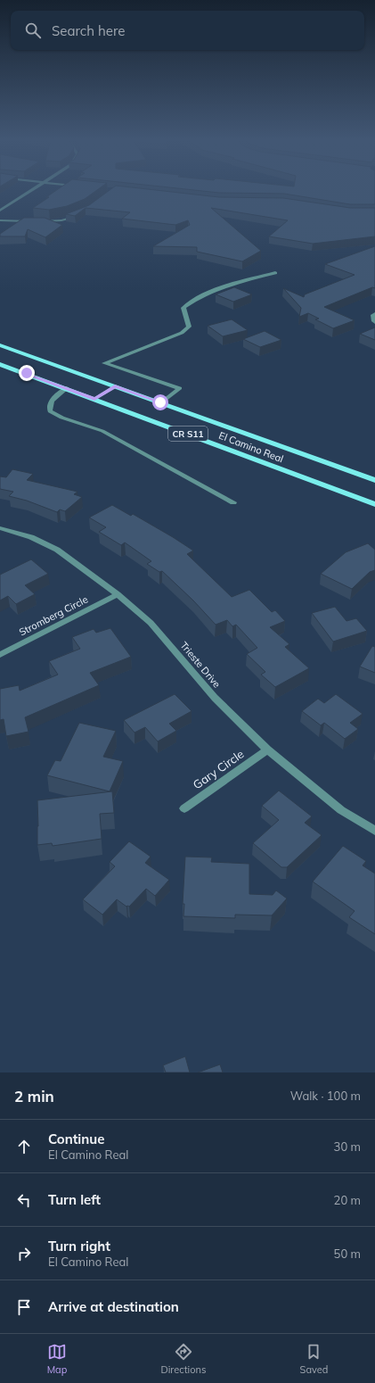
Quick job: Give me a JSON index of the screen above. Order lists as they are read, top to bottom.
{
  "streets": {
    "main road": ["CR S11", "El Camino Real"],
    "street": ["Stromberg Circle", "Trieste Drive", "Gary Circle"]
  },
  "crossings": [
    ["Stromberg Circle", "Trieste Drive"],
    ["Trieste Drive", "Gary Circle"]
  ],
  "page": {
    "search": "Search here",
    "heading": ["2 min", "Walk · 100 m"],
    "list": [
      ["Continue", "El Camino Real", "30 m"],
      ["Turn left", "20 m"],
      ["Turn right", "El Camino Real", "50 m"],
      "Arrive at destination"
    ],
    "nav": ["Map", "Directions", "Saved"]
  }
}
